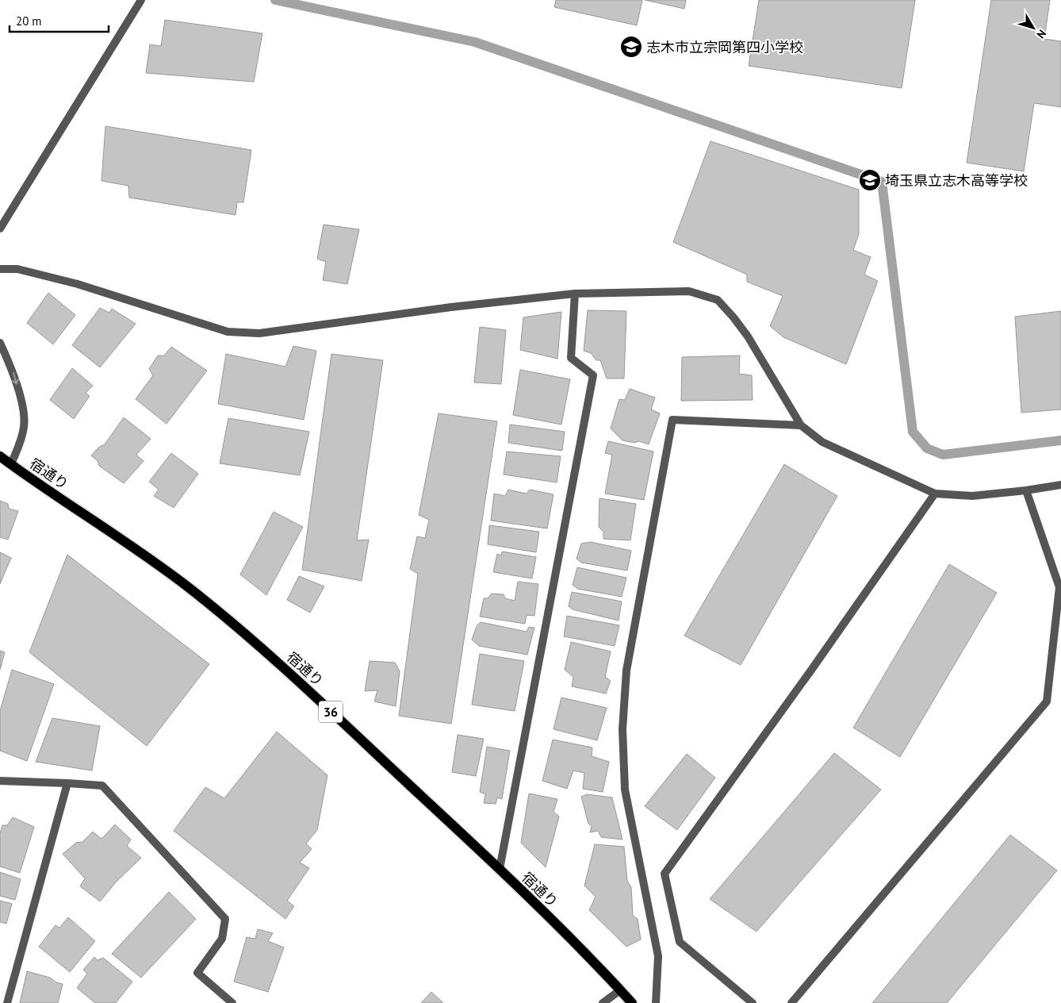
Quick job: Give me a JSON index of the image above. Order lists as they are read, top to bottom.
{
  "streets": {
    "main road": ["宿通り", "36"]
  },
  "places": {
    "school or university": ["志木市立宗岡第四小学校", "埼玉県立志木高等学校"]
  },
  "scale_bar": "20 m",
  "north": "bottom right"
}
